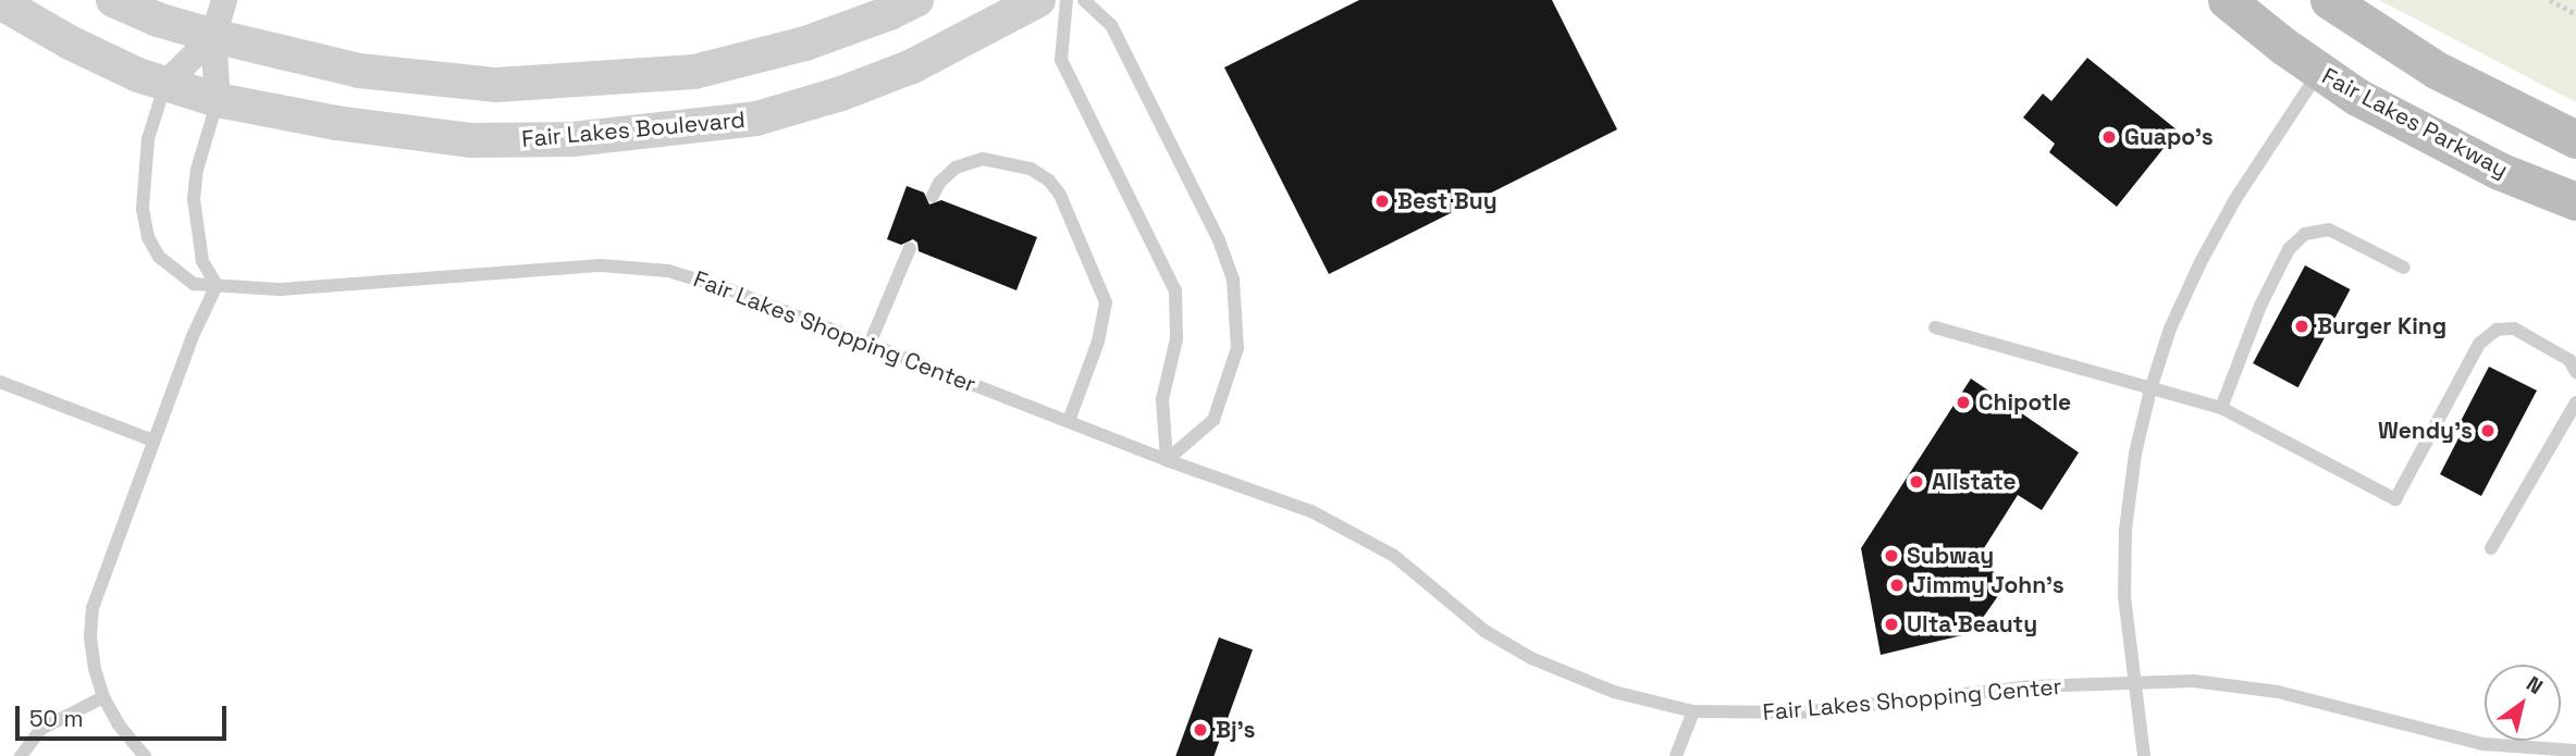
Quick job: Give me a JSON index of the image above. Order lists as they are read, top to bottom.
{
  "streets": {
    "main road": ["Fair Lakes Parkway"],
    "street": ["Fair Lakes Boulevard"],
    "lane": ["Fair Lakes Shopping Center"]
  },
  "crossings": [
    ["Fair Lakes Boulevard", "Fair Lakes Shopping Center"]
  ],
  "places": [
    "Guapo's",
    "Best Buy",
    "Burger King",
    "Chipotle",
    "Wendy's",
    "Allstate",
    "Subway",
    "Jimmy John's",
    "Ulta Beauty",
    "Bj's"
  ],
  "scale_bar": "50 m",
  "north": "top right"
}
